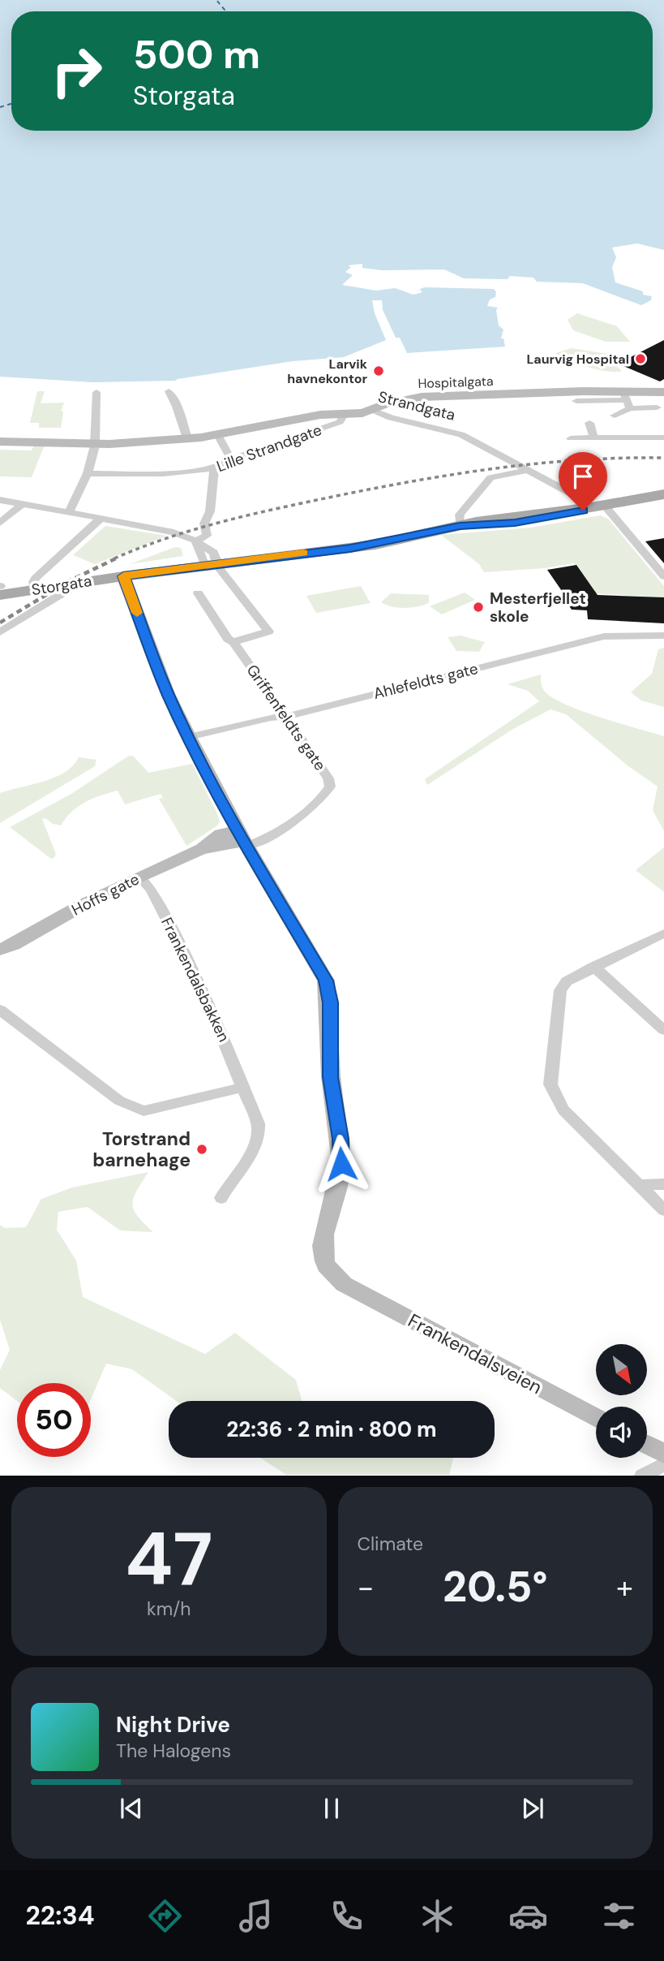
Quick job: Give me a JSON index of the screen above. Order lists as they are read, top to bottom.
{
  "streets": {
    "main road": [
      "Hospitalgata",
      "Strandgata",
      "Storgata",
      "Hoffs gate",
      "Frankendalsveien"
    ],
    "street": [
      "Lille Strandgate",
      "Ahlefeldts gate",
      "Griffenfeldts gate",
      "Frankendalsbakken"
    ]
  },
  "crossings": [
    ["Hospitalgata", "Strandgata"],
    ["Strandgata", "Lille Strandgate"],
    ["Strandgata", "Storgata"],
    ["Ahlefeldts gate", "Griffenfeldts gate"],
    ["Griffenfeldts gate", "Hoffs gate"],
    ["Griffenfeldts gate", "Frankendalsveien"],
    ["Hoffs gate", "Frankendalsbakken"],
    ["Hoffs gate", "Frankendalsveien"]
  ],
  "places": [
    "Laurvig Hospital",
    "Larvik havnekontor",
    "Mesterfjellet skole",
    "Torstrand barnehage"
  ],
  "north": "bottom right",
  "page": {
    "turn": ["500 m", "Storgata"],
    "limit": "50",
    "trip": "22:36 · 2 min · 800 m",
    "tile": [
      ["47", "km/h"],
      "Climate"
    ],
    "heat": ["−", "20.5°", "+"],
    "song": ["Night Drive", "The Halogens"],
    "tabs": "22:34"
  }
}
